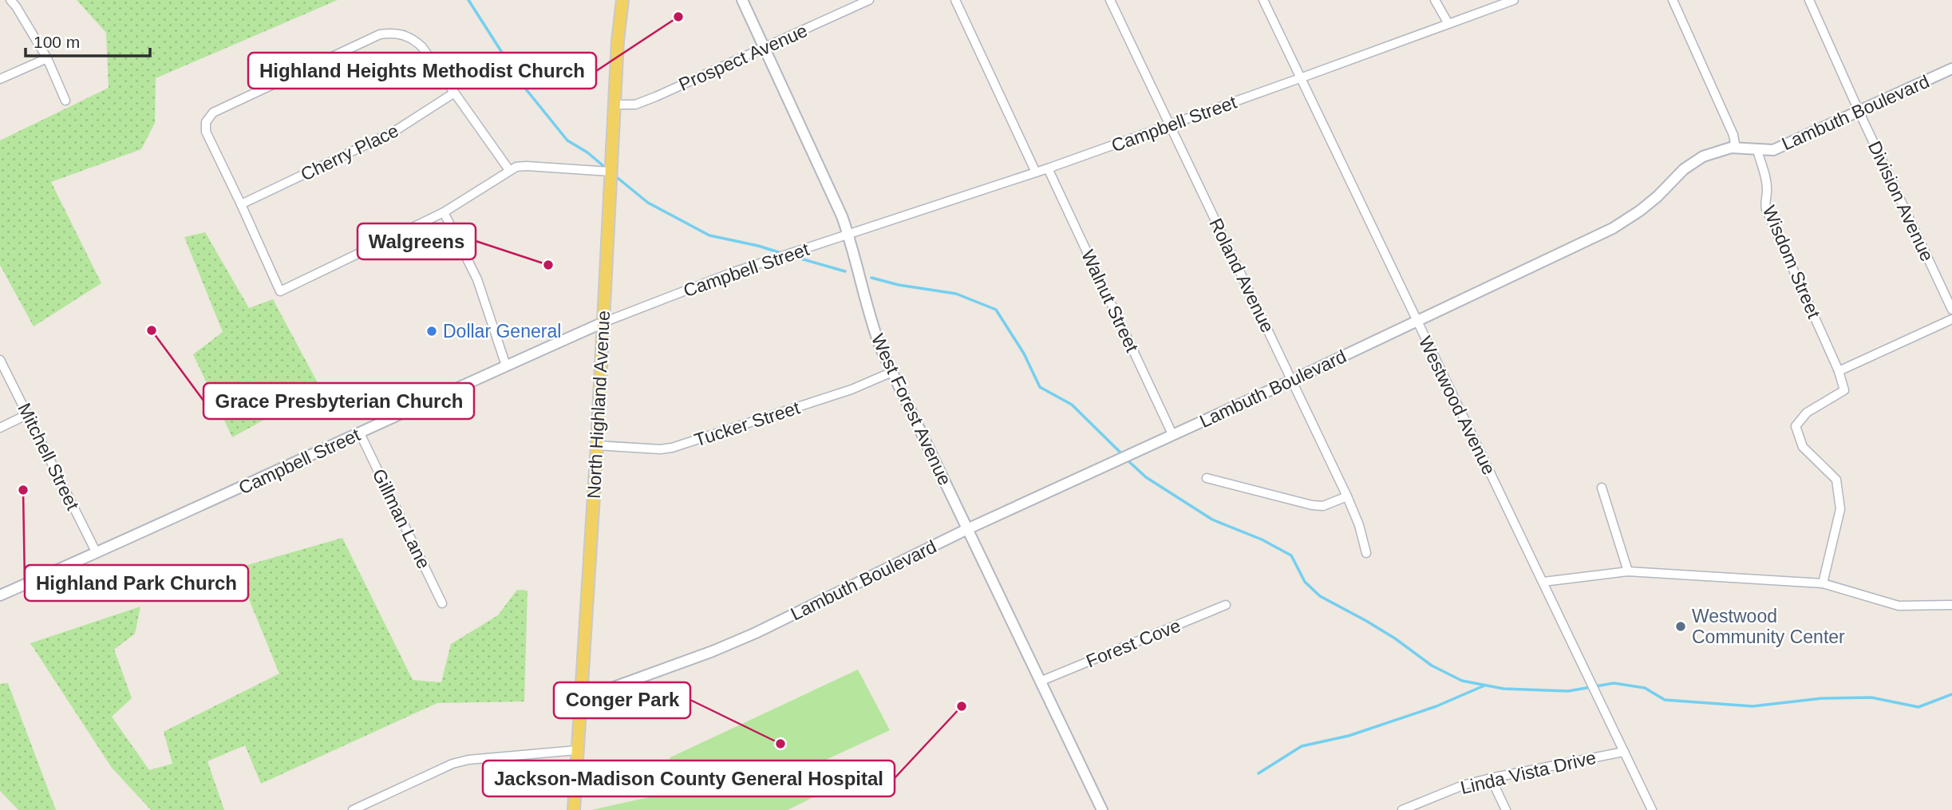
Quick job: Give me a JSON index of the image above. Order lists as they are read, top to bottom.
{
  "streets": {
    "main road": [
      "Lambuth Boulevard",
      "Campbell Street",
      "North Highland Avenue",
      "West Forest Avenue"
    ],
    "street": [
      "Prospect Avenue",
      "Cherry Place",
      "Division Avenue",
      "Wisdom Street",
      "Roland Avenue",
      "Walnut Street",
      "Westwood Avenue",
      "Tucker Street",
      "Mitchell Street",
      "Gillman Lane",
      "Forest Cove",
      "Linda Vista Drive"
    ]
  },
  "crossings": [
    ["Prospect Avenue", "North Highland Avenue"],
    ["Prospect Avenue", "West Forest Avenue"],
    ["Lambuth Boulevard", "Division Avenue"],
    ["Lambuth Boulevard", "Wisdom Street"],
    ["Lambuth Boulevard", "Roland Avenue"],
    ["Lambuth Boulevard", "Walnut Street"],
    ["Lambuth Boulevard", "North Highland Avenue"],
    ["Lambuth Boulevard", "Westwood Avenue"],
    ["Lambuth Boulevard", "West Forest Avenue"],
    ["Campbell Street", "Roland Avenue"],
    ["Campbell Street", "Walnut Street"],
    ["Campbell Street", "North Highland Avenue"],
    ["Campbell Street", "Westwood Avenue"],
    ["Campbell Street", "West Forest Avenue"],
    ["Campbell Street", "Mitchell Street"],
    ["Campbell Street", "Gillman Lane"],
    ["North Highland Avenue", "Tucker Street"],
    ["Westwood Avenue", "Linda Vista Drive"],
    ["West Forest Avenue", "Tucker Street"],
    ["West Forest Avenue", "Forest Cove"]
  ],
  "places": [
    "Highland Heights Methodist Church",
    "Walgreens",
    "Grace Presbyterian Church",
    "Dollar General",
    "Highland Park Church",
    "Westwood Community Center",
    "Jackson-Madison County General Hospital",
    "Conger Park"
  ],
  "scale_bar": "100 m"
}
